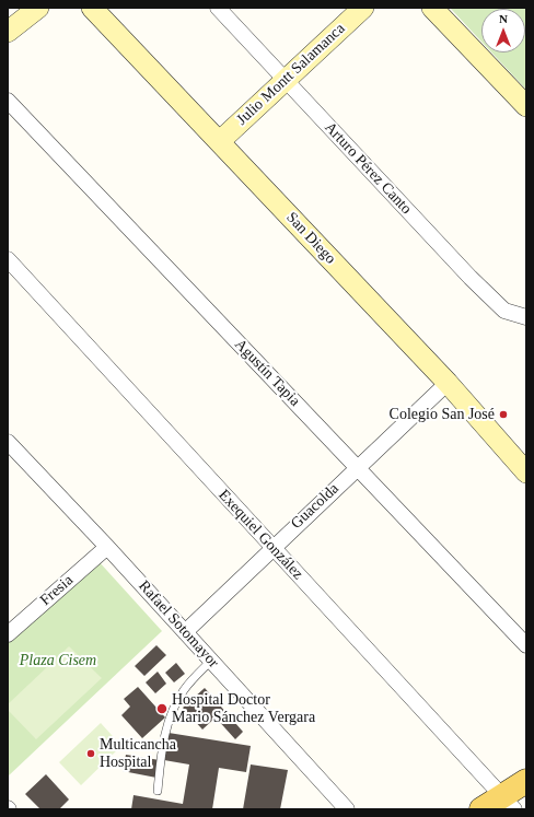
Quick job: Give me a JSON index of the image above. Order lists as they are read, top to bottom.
{
  "streets": {
    "street": [
      "Julio Montt Salamanca",
      "Arturo Pérez Canto",
      "San Diego",
      "Agustín Tapia",
      "Guacolda",
      "Exequiel González",
      "Fresia",
      "Rafael Sotomayor"
    ]
  },
  "crossings": [
    ["Julio Montt Salamanca", "Arturo Pérez Canto"],
    ["Julio Montt Salamanca", "San Diego"],
    ["San Diego", "Guacolda"],
    ["Agustín Tapia", "Guacolda"],
    ["Guacolda", "Exequiel González"],
    ["Guacolda", "Rafael Sotomayor"],
    ["Fresia", "Rafael Sotomayor"]
  ],
  "parks": ["Plaza Cisem"],
  "places": ["Colegio San José", "Hospital Doctor Mario Sánchez Vergara", "Multicancha Hospital"],
  "north": "top"
}
